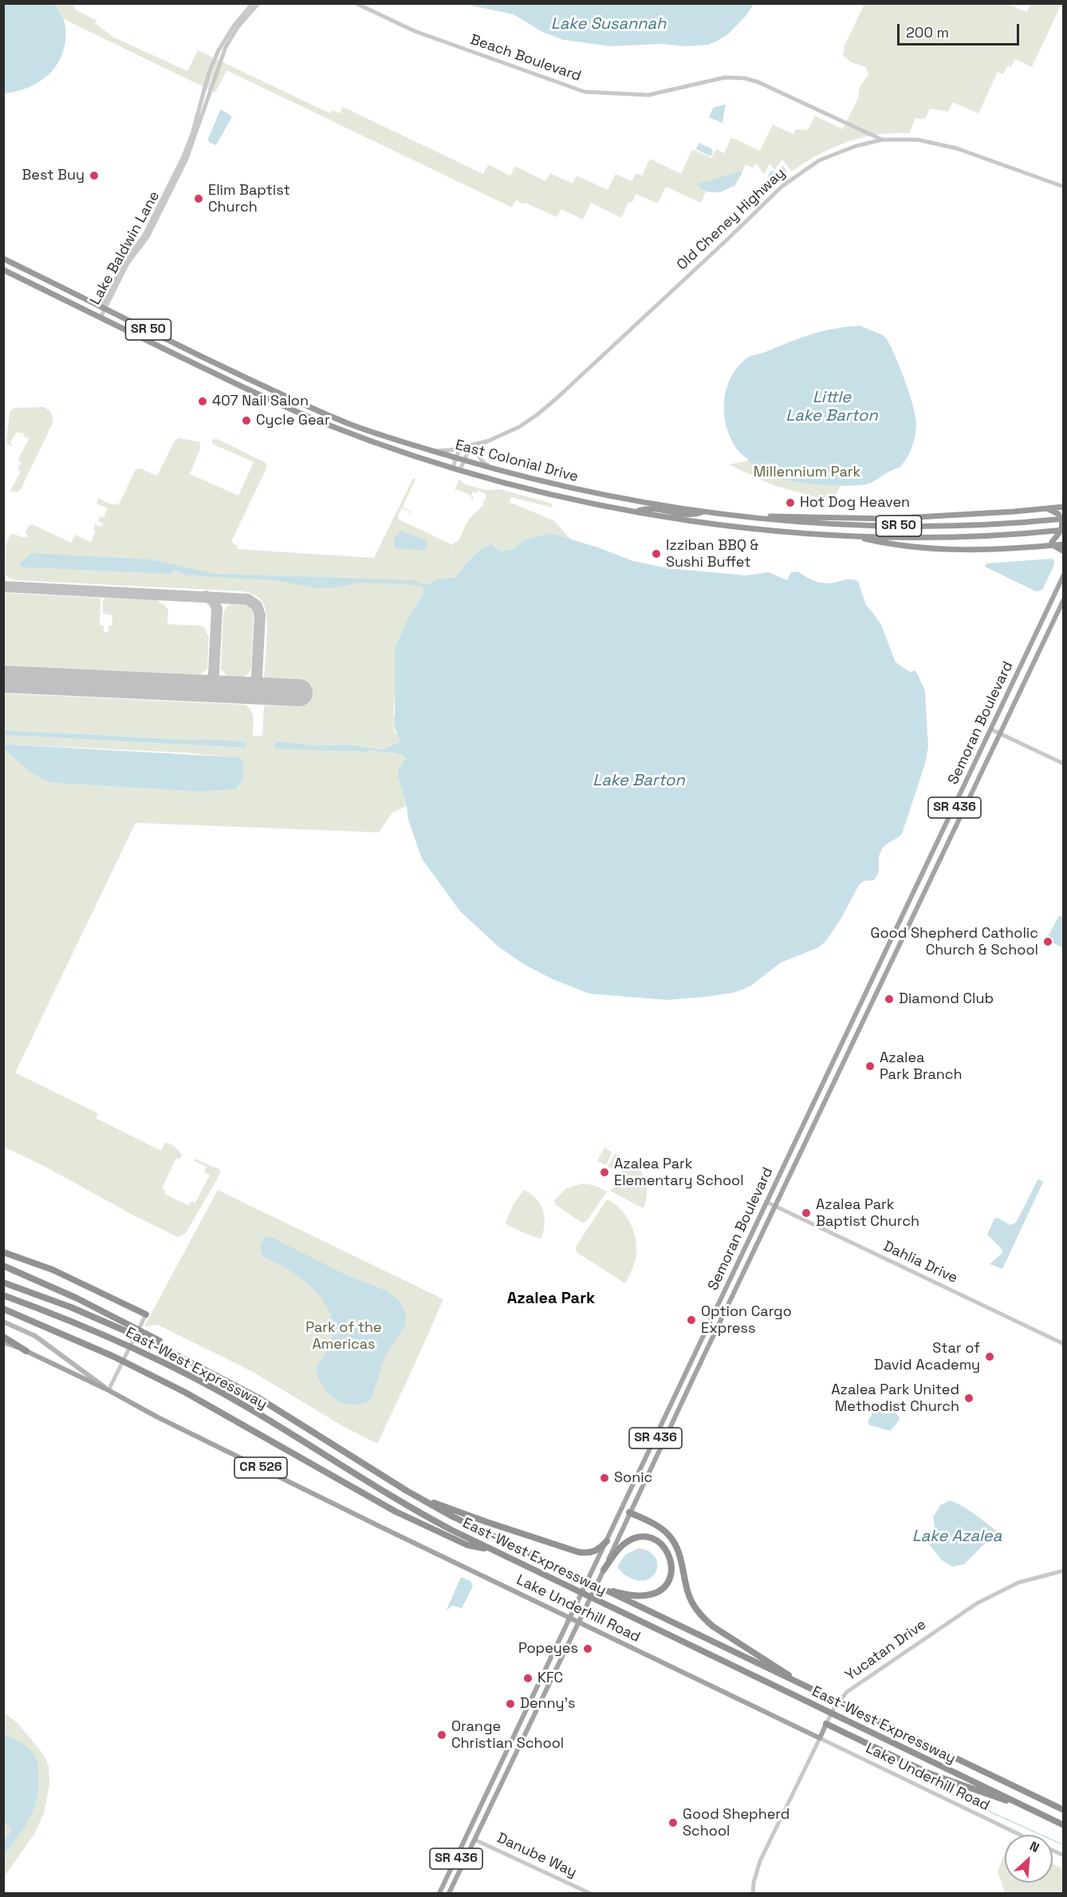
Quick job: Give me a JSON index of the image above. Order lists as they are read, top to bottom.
{
  "streets": {
    "highway": ["SR 50", "East Colonial Drive", "East-West Expressway"],
    "main road": [
      "Semoran Boulevard",
      "SR 436",
      "CR 526",
      "Lake Underhill Road",
      "Yucatan Drive"
    ],
    "street": [
      "Beach Boulevard",
      "Old Cheney Highway",
      "Lake Baldwin Lane",
      "Dahlia Drive",
      "Danube Way"
    ]
  },
  "crossings": [
    ["Beach Boulevard", "Old Cheney Highway"],
    ["Old Cheney Highway", "East Colonial Drive"],
    ["Lake Baldwin Lane", "East Colonial Drive"],
    ["Semoran Boulevard", "Dahlia Drive"],
    ["Semoran Boulevard", "Lake Underhill Road"],
    ["Semoran Boulevard", "Danube Way"],
    ["Lake Underhill Road", "Yucatan Drive"]
  ],
  "districts": ["Azalea Park"],
  "water": [
    "Lake Susannah",
    "Little Lake Barton",
    "Lake Barton",
    "Lake Azalea"
  ],
  "parks": ["Millennium Park", "Park of the Americas"],
  "places": [
    "Best Buy",
    "Elim Baptist Church",
    "407 Nail Salon",
    "Cycle Gear",
    "Hot Dog Heaven",
    "Izziban BBQ & Sushi Buffet",
    "Good Shepherd Catholic Church & School",
    "Diamond Club",
    "Azalea Park Branch",
    "Azalea Park Elementary School",
    "Azalea Park Baptist Church",
    "Option Cargo Express",
    "Star of David Academy",
    "Azalea Park United Methodist Church",
    "Sonic",
    "Popeyes",
    "KFC",
    "Denny's",
    "Orange Christian School",
    "Good Shepherd School"
  ],
  "scale_bar": "200 m",
  "north": "top right"
}
